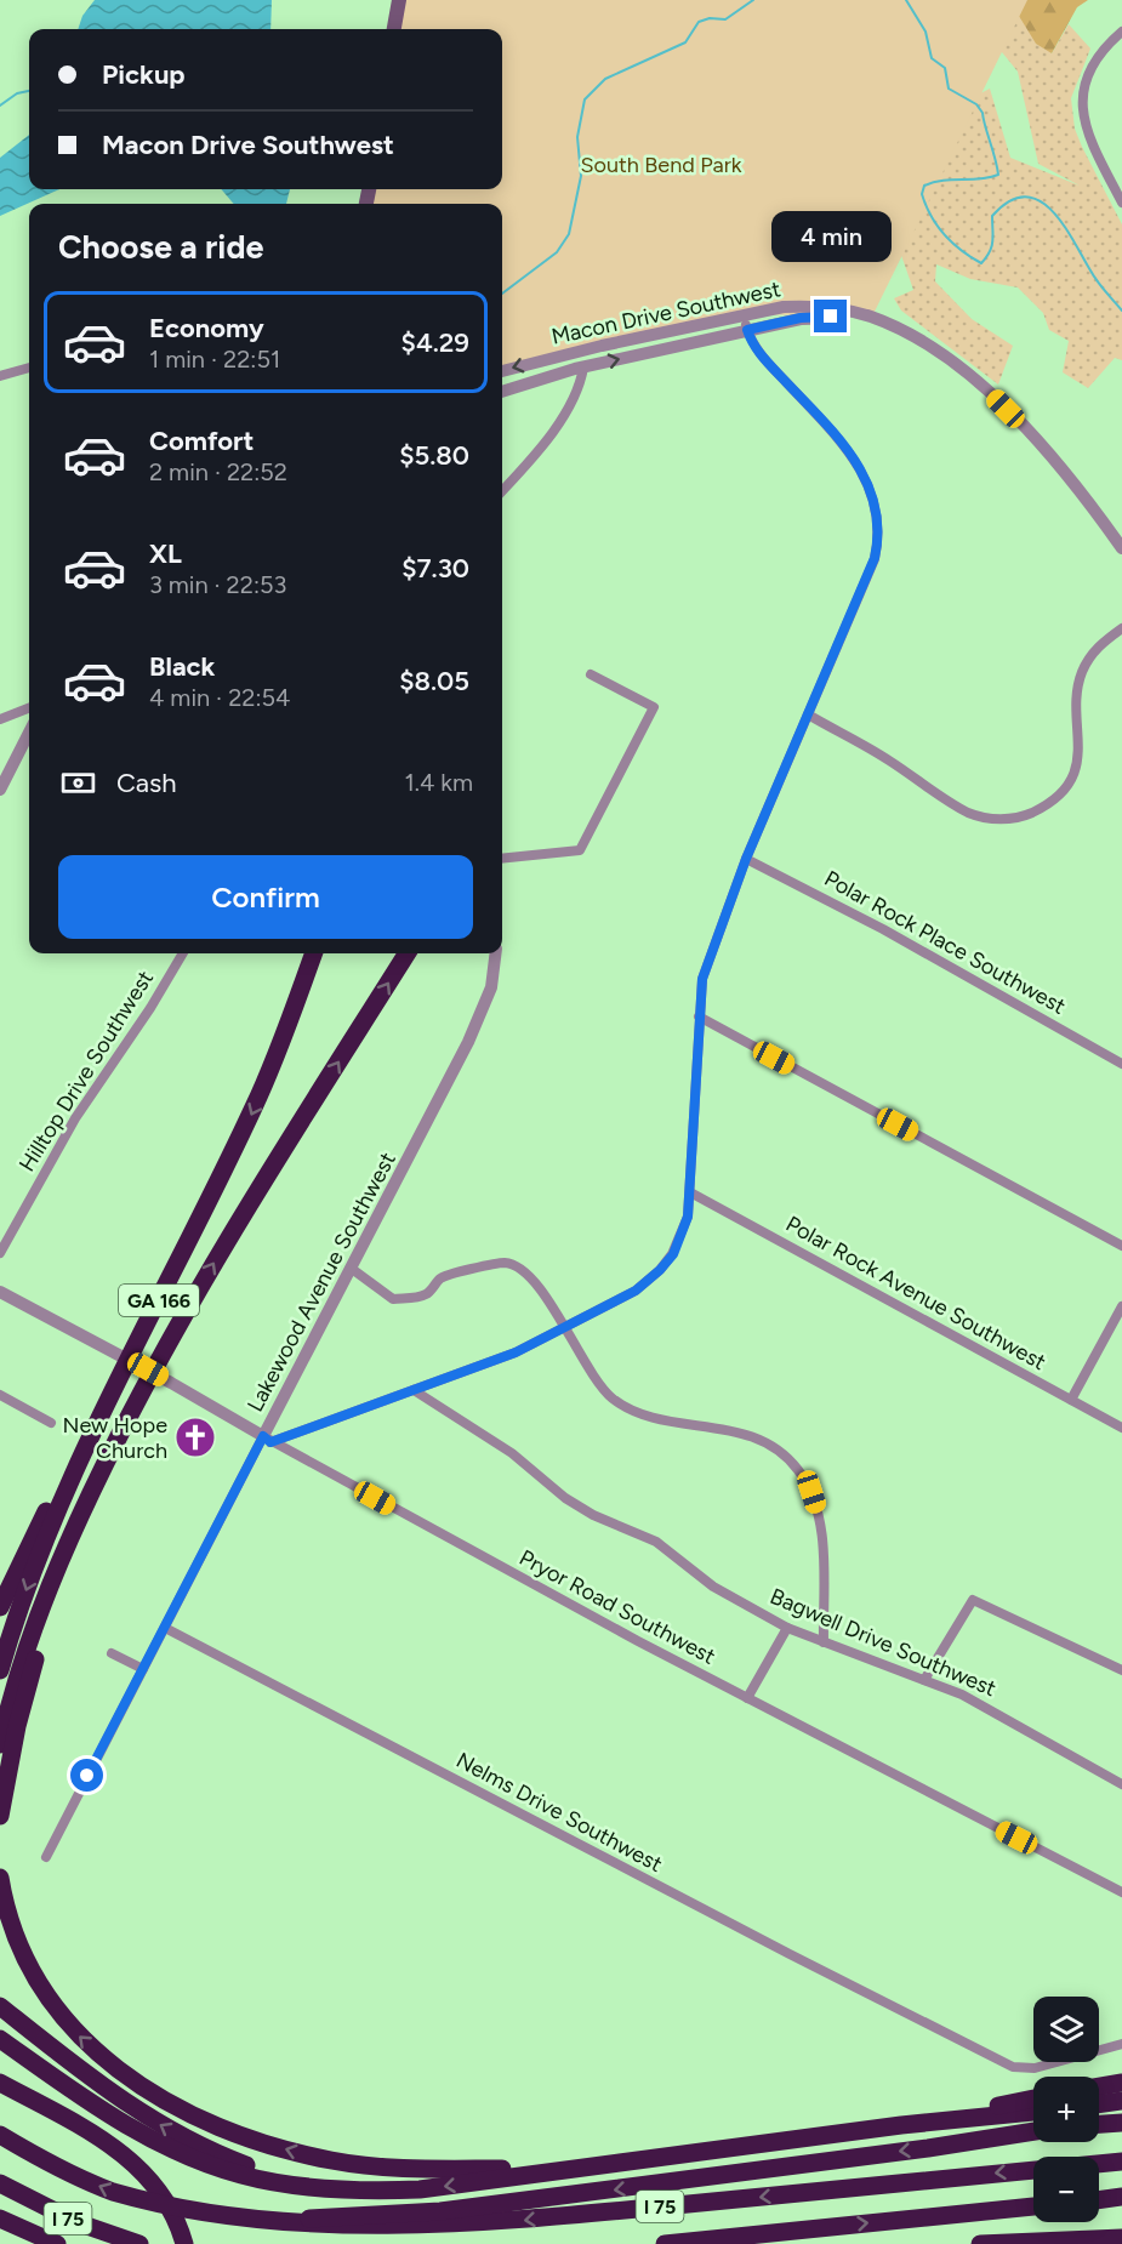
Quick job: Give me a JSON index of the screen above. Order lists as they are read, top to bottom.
{
  "streets": {
    "highway": ["GA 166", "I 75"],
    "street": [
      "Macon Drive Southwest",
      "Polar Rock Place Southwest",
      "Hilltop Drive Southwest",
      "Lakewood Avenue Southwest",
      "Polar Rock Avenue Southwest",
      "Pryor Road Southwest",
      "Bagwell Drive Southwest",
      "Nelms Drive Southwest"
    ]
  },
  "crossings": [
    ["Lakewood Avenue Southwest", "Pryor Road Southwest"],
    ["Lakewood Avenue Southwest", "Nelms Drive Southwest"]
  ],
  "parks": ["South Bend Park"],
  "places": {
    "church": ["New Hope Church"]
  },
  "page": {
    "banner": ["Pickup", "Macon Drive Southwest"],
    "heading": "Choose a ride",
    "bubble": "4 min",
    "list": [
      {
        "name": "Economy",
        "note": "1 min · 22:51",
        "value": "$4.29"
      },
      {
        "name": "Comfort",
        "note": "2 min · 22:52",
        "value": "$5.80"
      },
      {
        "name": "XL",
        "note": "3 min · 22:53",
        "value": "$7.30"
      },
      {
        "name": "Black",
        "note": "4 min · 22:54",
        "value": "$8.05"
      }
    ],
    "pay": ["Cash", "1.4 km"],
    "buttons": "Confirm",
    "map_buttons": ["+", "−"]
  }
}
